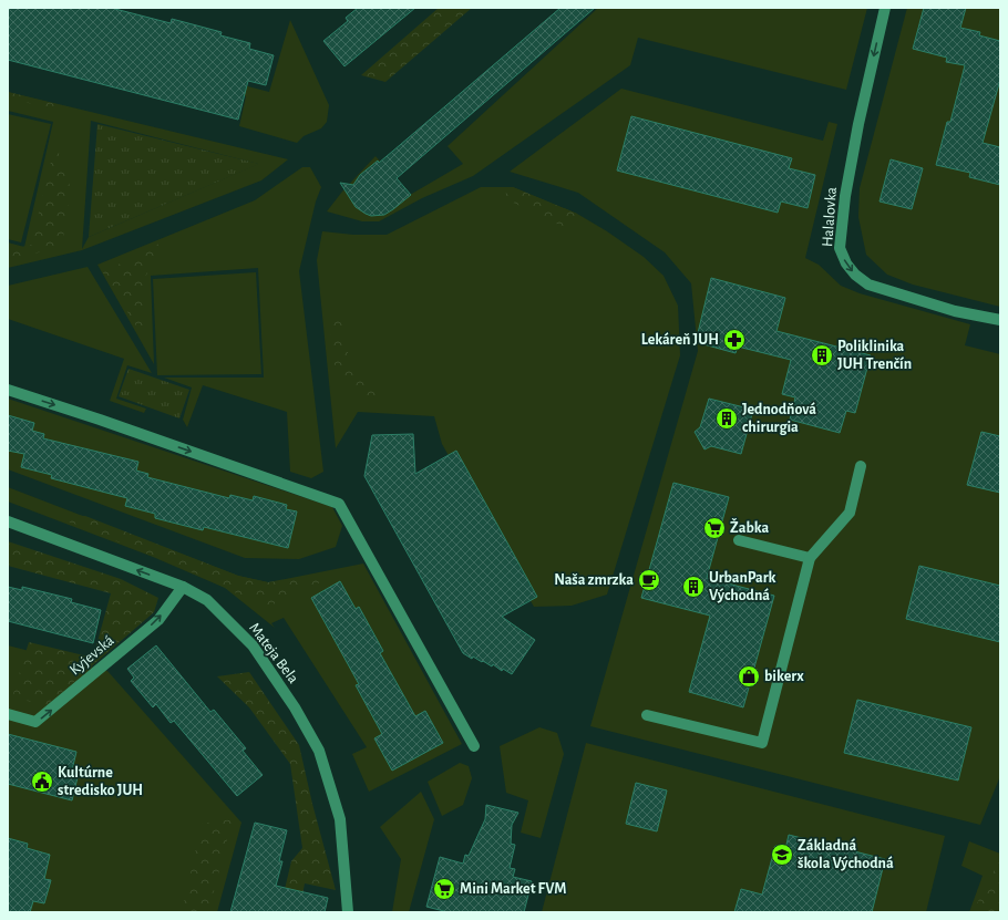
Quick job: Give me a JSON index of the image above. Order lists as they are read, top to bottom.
{
  "streets": {
    "street": ["Halalovka", "Mateja Bela", "Kyjevská"]
  },
  "crossings": [
    ["Mateja Bela", "Kyjevská"]
  ],
  "one_way": ["Kyjevská"],
  "places": {
    "pharmacy": ["Lekáreň JUH"],
    "building": ["Poliklinika JUH Trenčín", "Jednodňová chirurgia", "UrbanPark Východná"],
    "supermarket": ["Žabka", "Mini Market FVM"],
    "cafe": ["Naša zmrzka"],
    "shop": ["bikerx"],
    "public building": ["Kultúrne stredisko JUH"],
    "school or university": ["Základná škola Východná"]
  }
}
